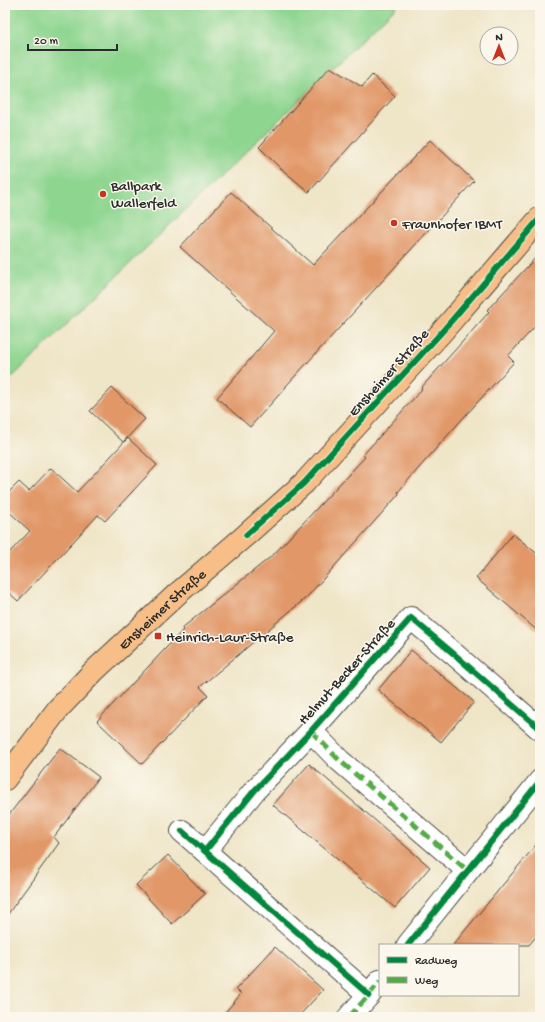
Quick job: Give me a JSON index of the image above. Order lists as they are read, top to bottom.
{
  "streets": {
    "main road": ["Ensheimer Straße"],
    "street": ["Helmut-Becker-Straße"]
  },
  "places": {
    "other": ["Ballpark Wallerfeld", "Fraunhofer IBMT"],
    "transit": ["Heinrich-Laur-Straße"]
  },
  "legend": ["Radweg", "Weg"],
  "scale_bar": "20 m",
  "north": "top"
}
